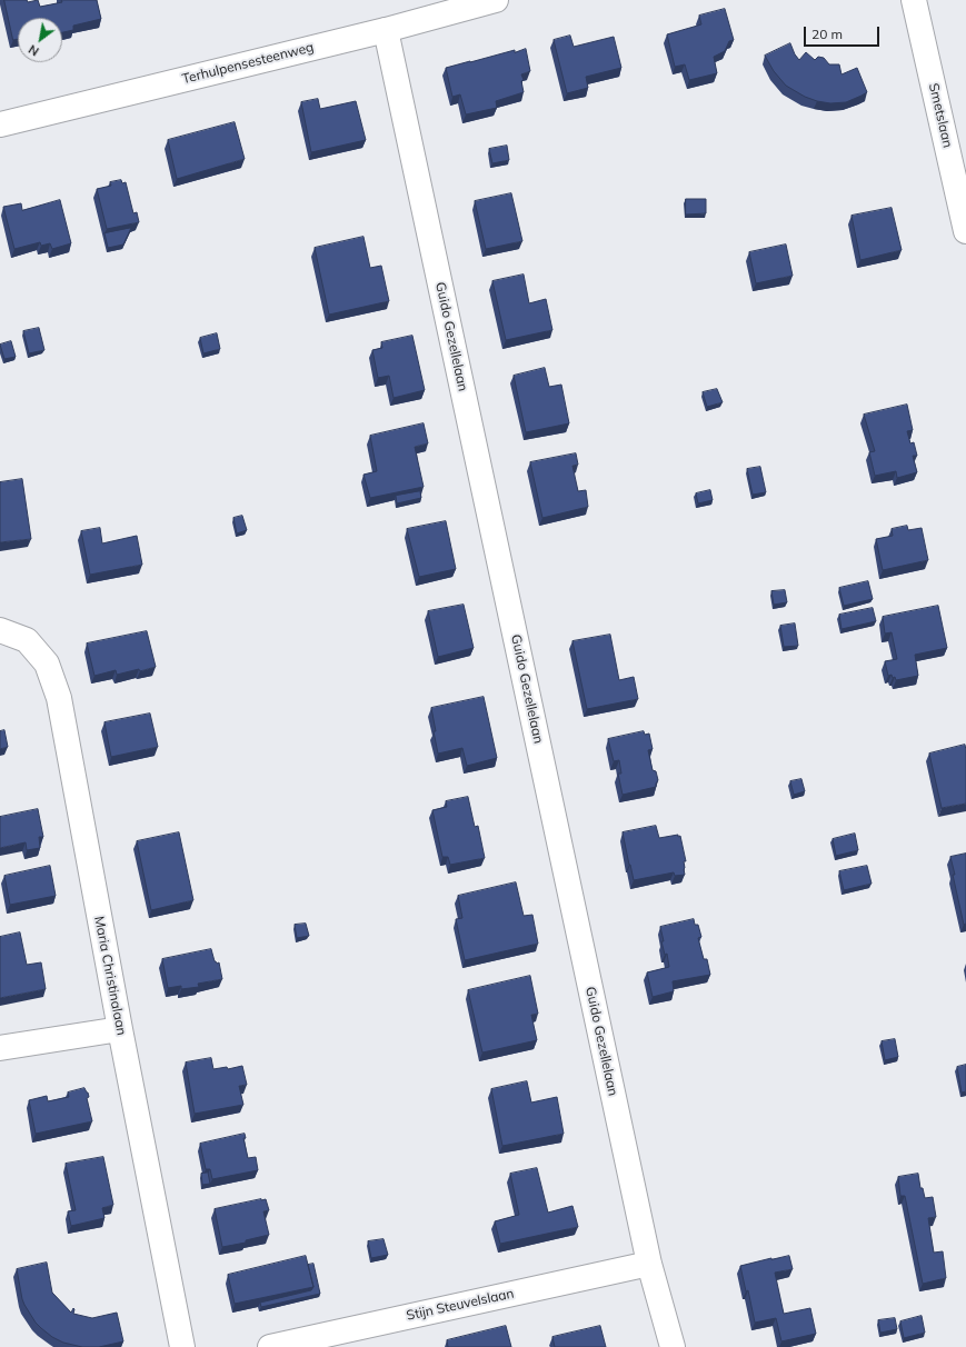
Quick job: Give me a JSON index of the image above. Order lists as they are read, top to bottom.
{
  "streets": {
    "street": [
      "Terhulpensesteenweg",
      "Smetslaan",
      "Guido Gezellelaan",
      "Maria Christinalaan",
      "Stijn Steuvelslaan"
    ]
  },
  "crossings": [
    ["Terhulpensesteenweg", "Guido Gezellelaan"],
    ["Guido Gezellelaan", "Stijn Steuvelslaan"]
  ],
  "scale_bar": "20 m",
  "north": "bottom left"
}
